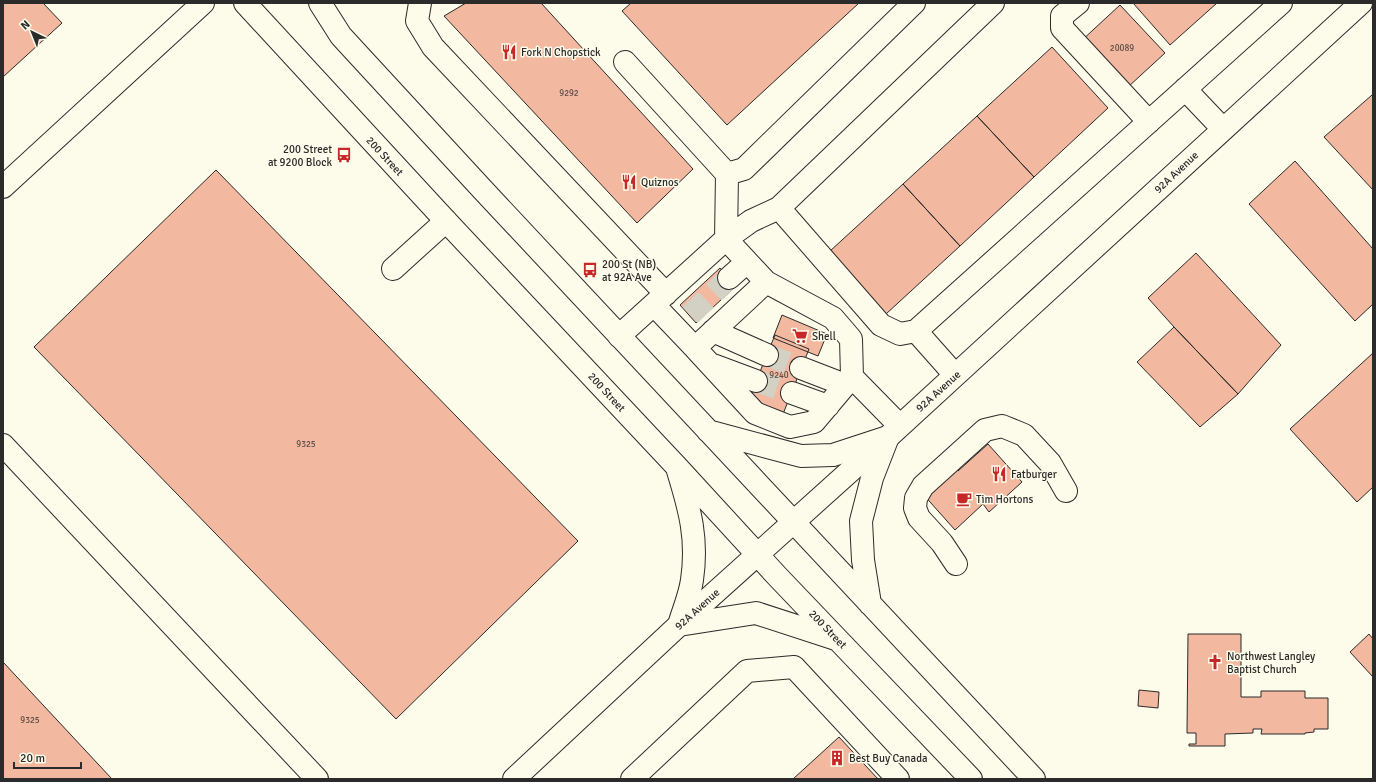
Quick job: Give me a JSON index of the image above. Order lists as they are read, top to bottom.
{
  "streets": {
    "main road": ["200 Street", "92A Avenue"]
  },
  "crossings": [
    ["200 Street", "92A Avenue"]
  ],
  "places": {
    "restaurant": ["Fork N Chopstick", "Quiznos", "Fatburger"],
    "bus stop": ["200 Street at 9200 Block", "200 St (NB) at 92A Ave"],
    "supermarket": ["Shell"],
    "cafe": ["Tim Hortons"],
    "church": ["Northwest Langley Baptist Church"],
    "building": ["Best Buy Canada"]
  },
  "house_numbers": [
    "20089",
    "9292",
    "9240",
    "9325",
    "9325"
  ],
  "scale_bar": "20 m",
  "north": "top left"
}
